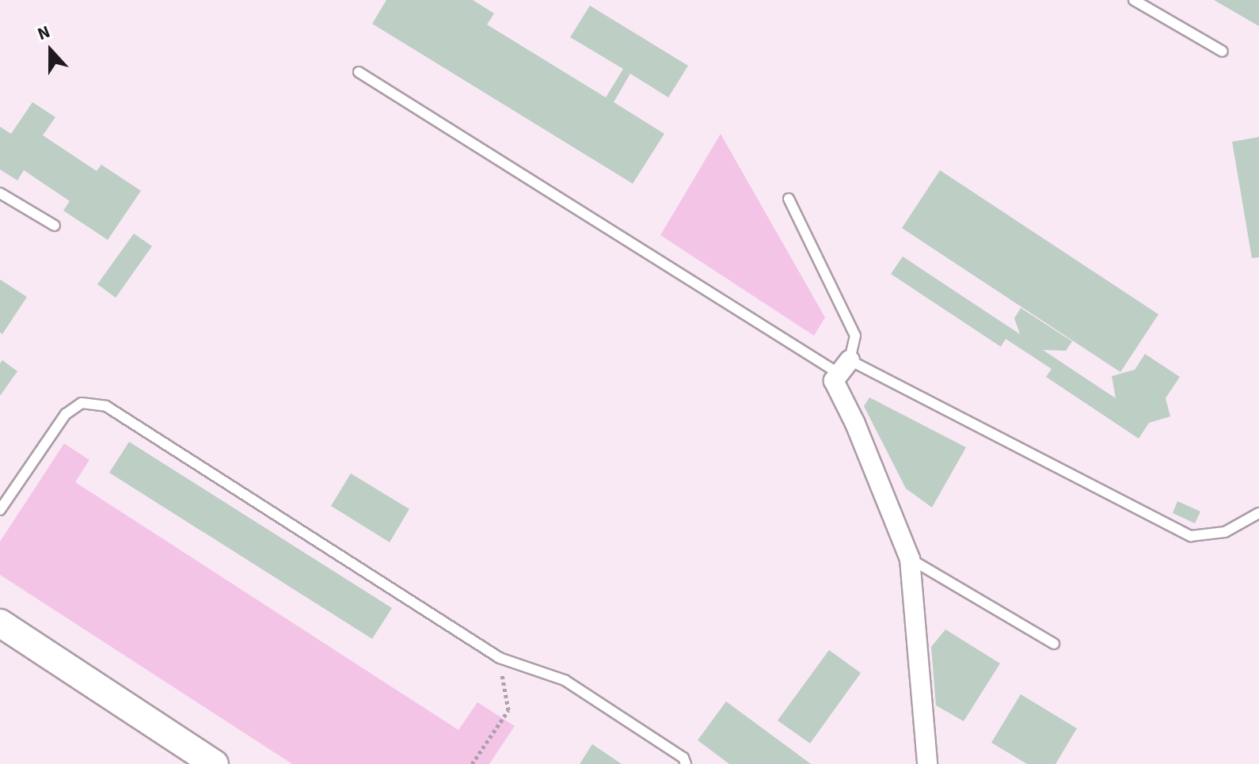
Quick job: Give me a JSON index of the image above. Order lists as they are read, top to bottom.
{
  "north": "top"
}
